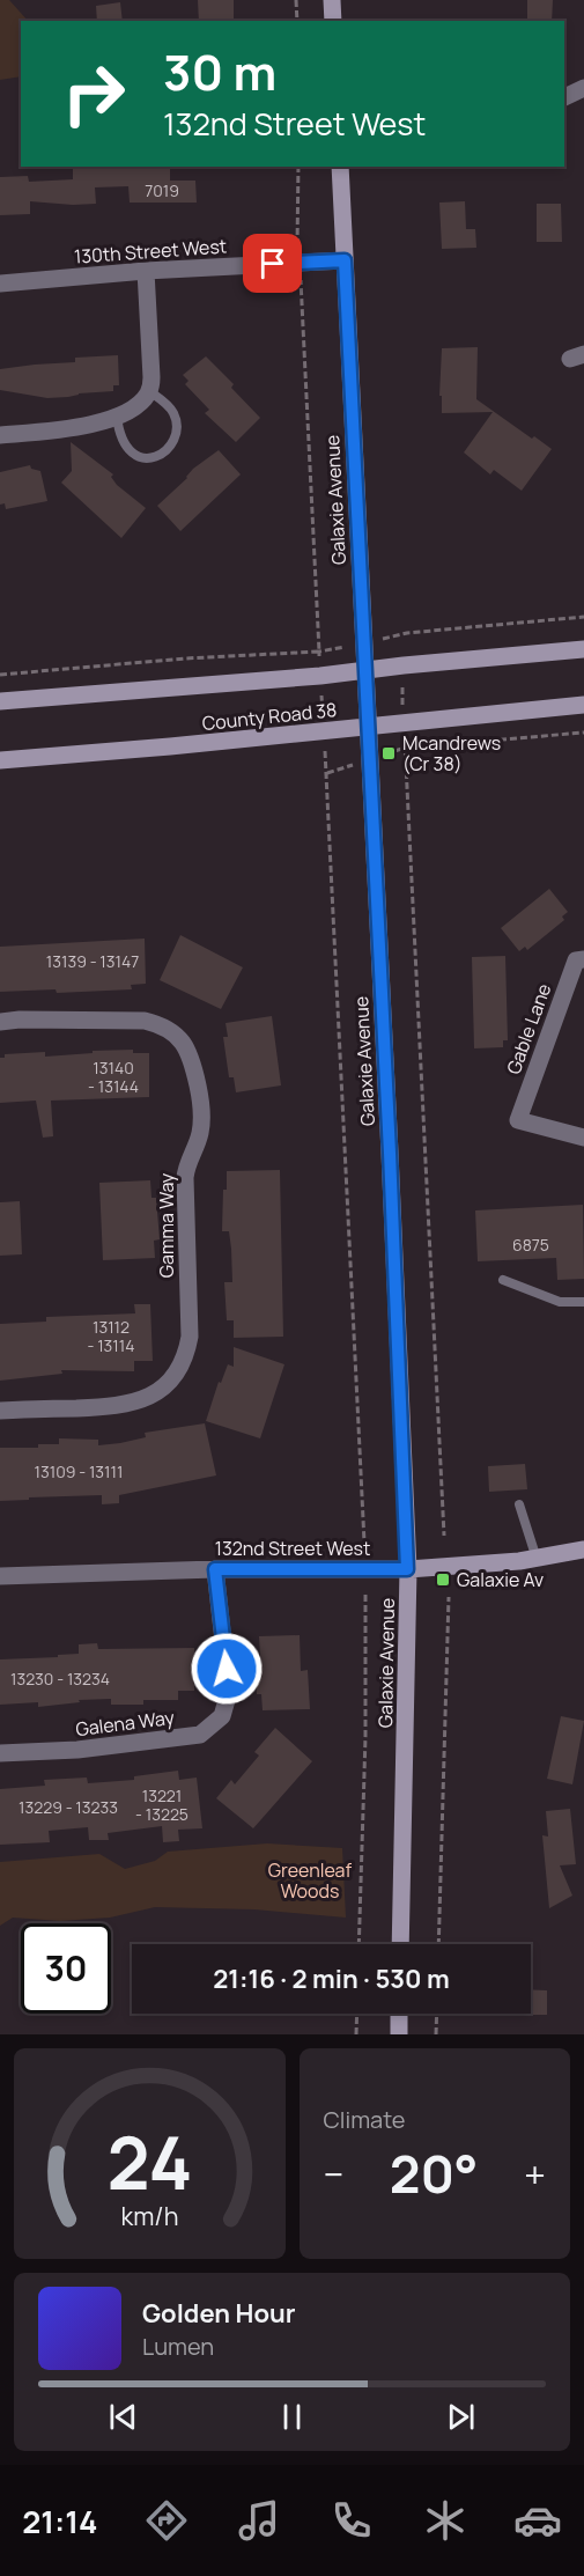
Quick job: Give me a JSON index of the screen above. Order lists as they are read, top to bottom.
{
  "streets": {
    "street": [
      "130th Street West",
      "Galaxie Avenue",
      "County Road 38",
      "Gable Lane",
      "Gamma Way",
      "132nd Street West",
      "Galena Way"
    ]
  },
  "crossings": [
    ["130th Street West", "Galaxie Avenue"],
    ["Galaxie Avenue", "County Road 38"],
    ["Galaxie Avenue", "132nd Street West"],
    ["132nd Street West", "Galena Way"]
  ],
  "parks": ["Greenleaf Woods"],
  "places": {
    "transit": ["Mcandrews (Cr 38)", "Galaxie Av"]
  },
  "house_numbers": [
    "7019",
    "13139 - 13147",
    "13140 - 13144",
    "6875",
    "13112 - 13114",
    "13109 - 13111",
    "13230 - 13234",
    "13221 - 13225",
    "13229 - 13233"
  ],
  "page": {
    "turn": ["30 m", "132nd Street West"],
    "limit": "30",
    "trip": "21:16 · 2 min · 530 m",
    "tile": "Climate",
    "heat": ["−", "20°", "+"],
    "song": ["Golden Hour", "Lumen"],
    "tabs": "21:14",
    "gauge": ["24", "km/h"]
  }
}
